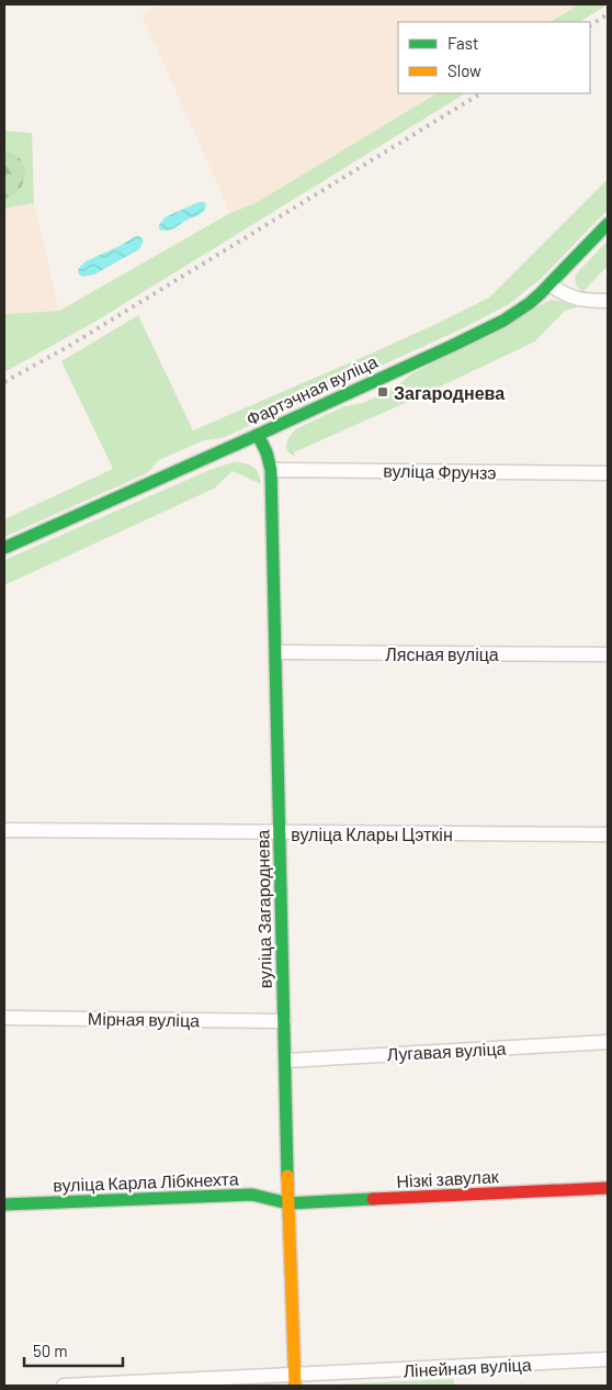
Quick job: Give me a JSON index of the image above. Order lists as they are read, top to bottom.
{
  "streets": {
    "street": [
      "Фартэчная вуліца",
      "вуліца Фрунзэ",
      "Лясная вуліца",
      "вуліца Клары Цэткін",
      "вуліца Загароднева",
      "Мірная вуліца",
      "Лугавая вуліца",
      "Нізкі завулак",
      "вуліца Карла Лібкнехта",
      "Лінейная вуліца"
    ]
  },
  "crossings": [
    ["Фартэчная вуліца", "вуліца Загароднева"],
    ["вуліца Фрунзэ", "вуліца Загароднева"],
    ["Лясная вуліца", "вуліца Загароднева"],
    ["вуліца Клары Цэткін", "вуліца Загароднева"],
    ["вуліца Загароднева", "Мірная вуліца"],
    ["вуліца Загароднева", "Лугавая вуліца"],
    ["вуліца Загароднева", "Нізкі завулак"],
    ["вуліца Загароднева", "вуліца Карла Лібкнехта"],
    ["вуліца Загароднева", "Лінейная вуліца"],
    ["Нізкі завулак", "вуліца Карла Лібкнехта"]
  ],
  "places": {
    "transit": ["Загароднева"]
  },
  "legend": ["Fast", "Slow"],
  "scale_bar": "50 m"
}
